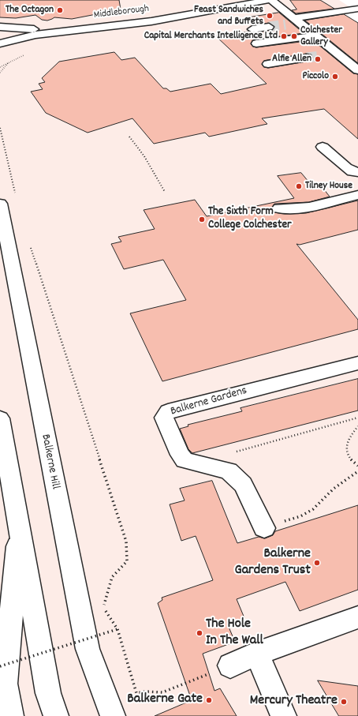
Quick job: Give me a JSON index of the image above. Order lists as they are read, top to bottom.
{
  "streets": {
    "street": ["Middleborough", "Balkerne Gardens", "Balkerne Hill"]
  },
  "places": [
    "The Octagon",
    "Feast Sandwiches and Buffets",
    "Capital Merchants Intelligence Ltd",
    "Colchester Gallery",
    "Alfie Allen",
    "Piccolo",
    "Tilney House",
    "The Sixth Form College Colchester",
    "Balkerne Gardens Trust",
    "The Hole In The Wall",
    "Balkerne Gate",
    "Mercury Theatre"
  ]
}
